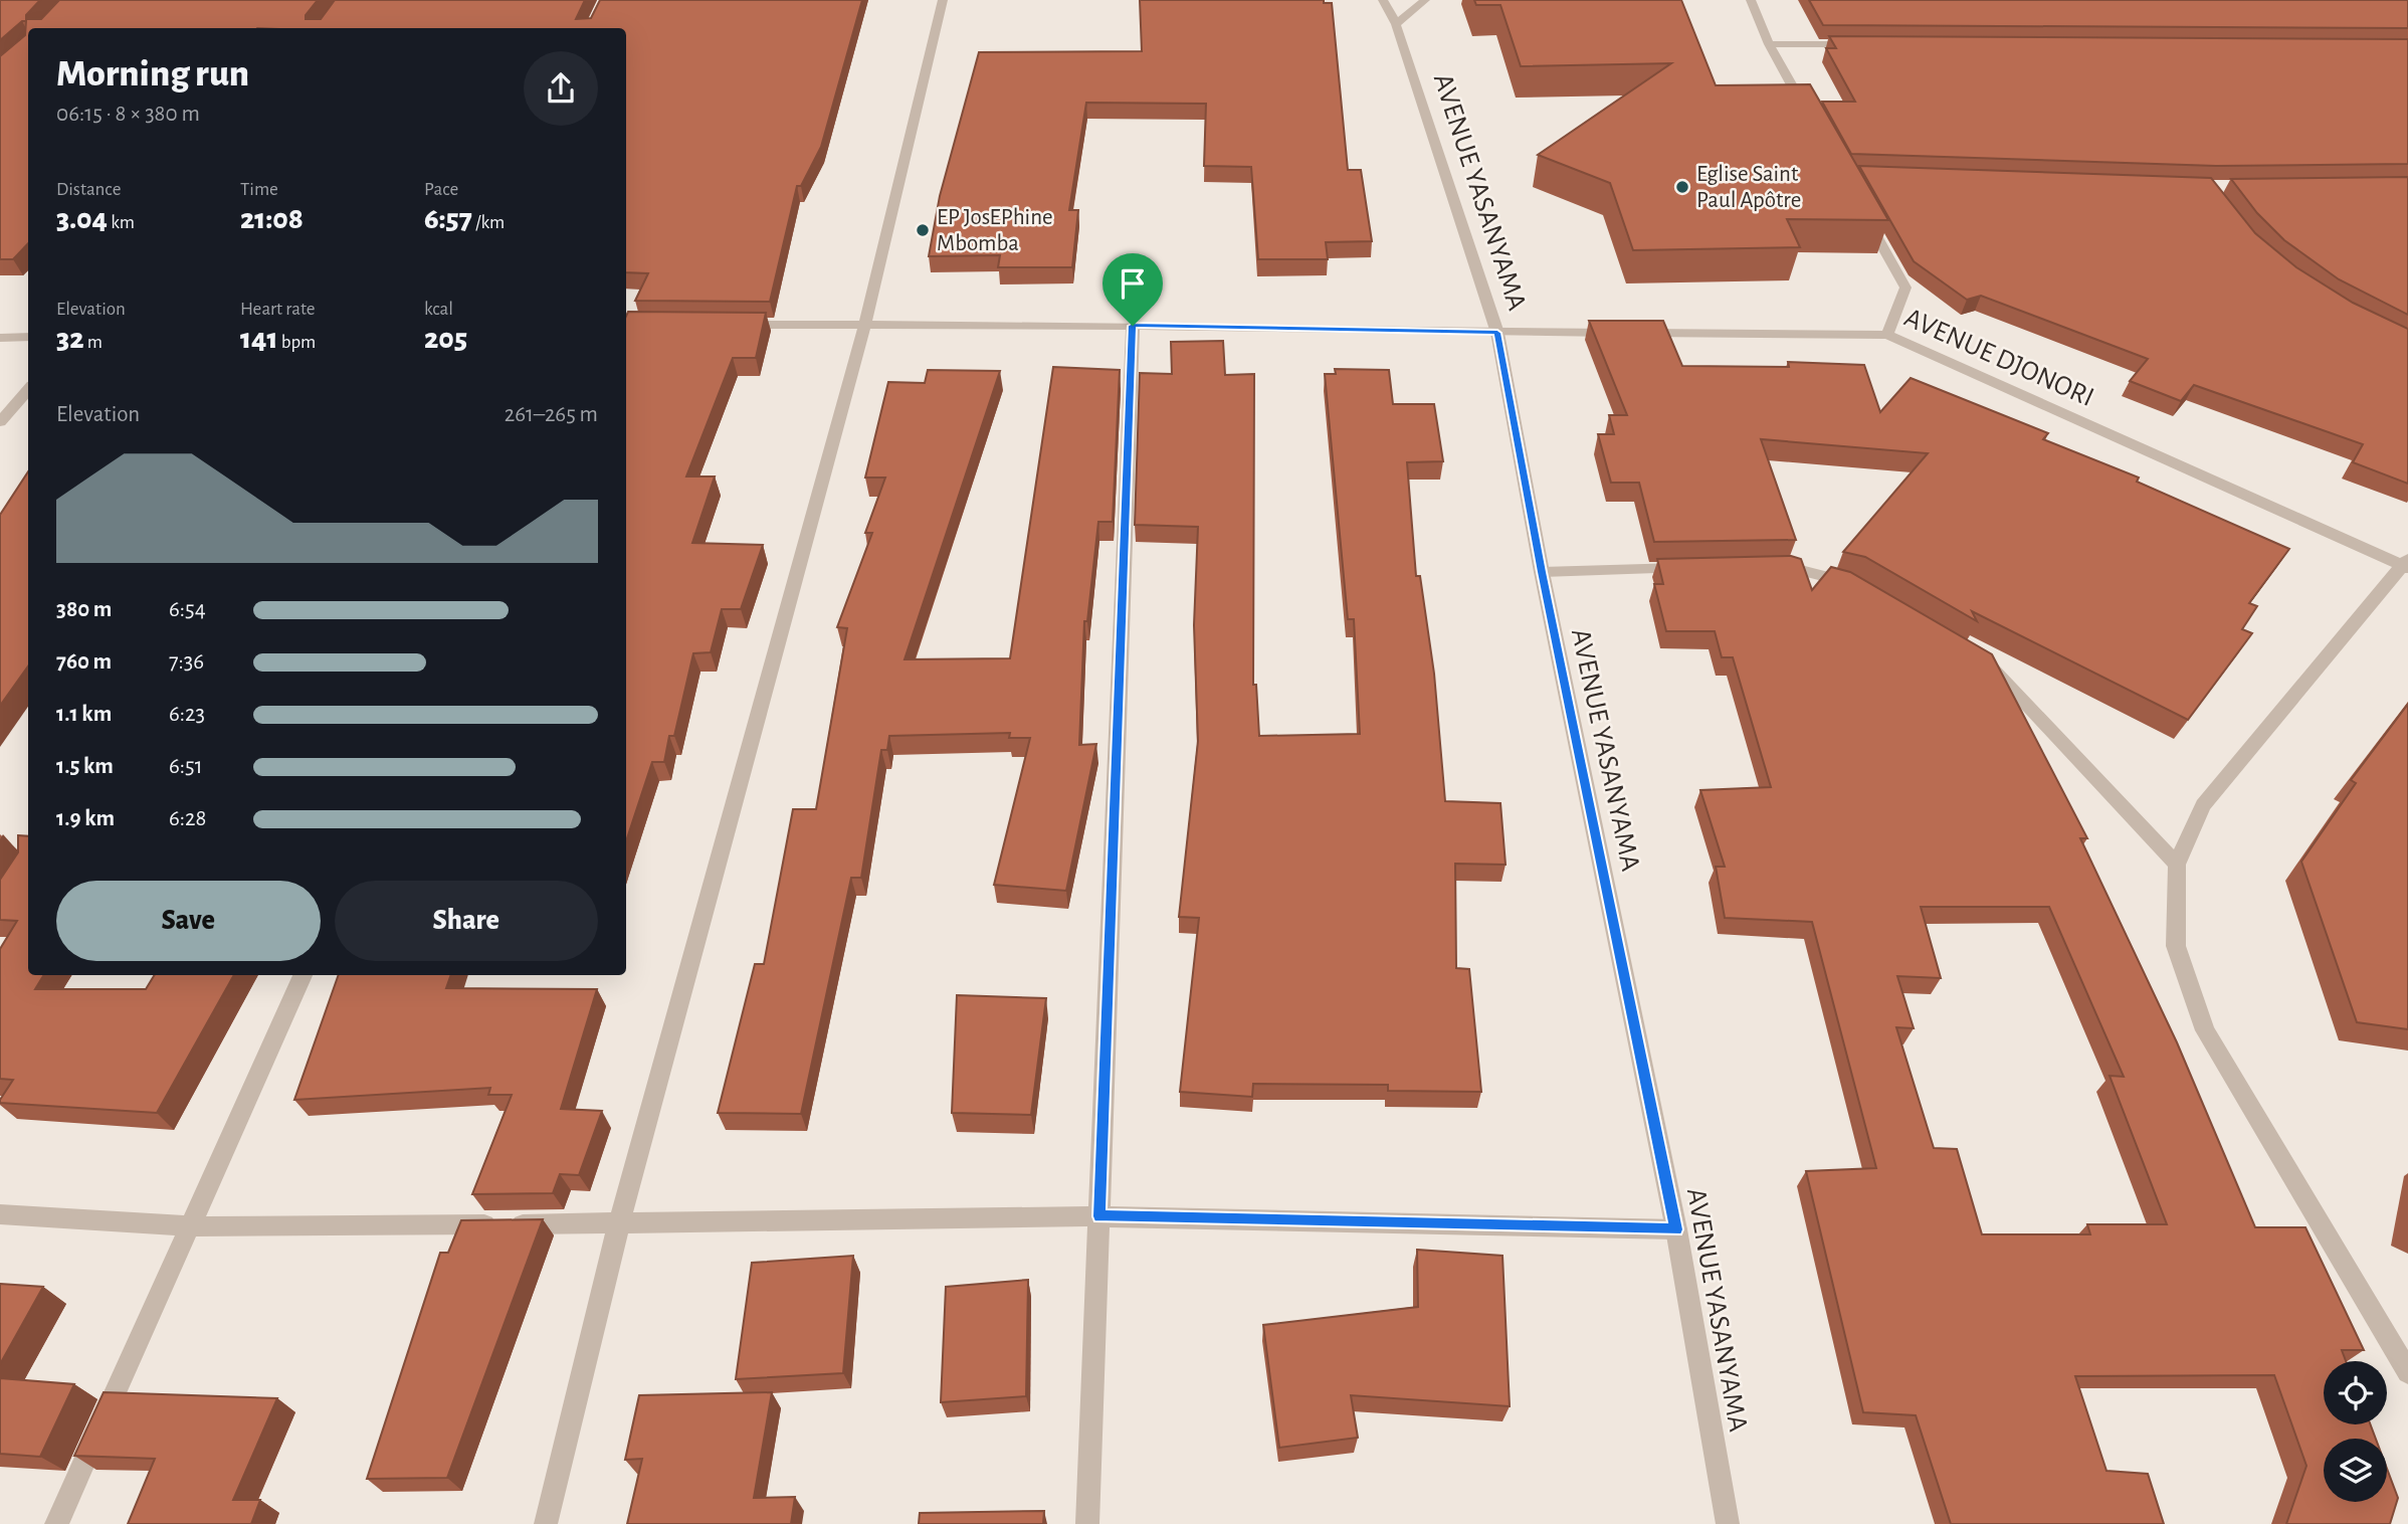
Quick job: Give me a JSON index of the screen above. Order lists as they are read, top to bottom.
{
  "streets": {
    "street": ["AVENUE YASANYAMA", "AVENUE DJONORI"]
  },
  "crossings": [
    ["AVENUE YASANYAMA", "AVENUE DJONORI"]
  ],
  "places": ["Eglise Saint Paul Apôtre", "EP JosEPhine Mbomba"],
  "page": {
    "heading": ["Morning run", "06:15 · 8 × 380 m"],
    "stats": [
      ["Distance", "3.04 km"],
      ["Time", "21:08"],
      ["Pace", "6:57 /km"],
      ["Elevation", "32 m"],
      ["Heart rate", "141 bpm"],
      ["kcal", "205"]
    ],
    "chart": ["Elevation", "261–265 m"],
    "list": [
      {
        "name": "380 m",
        "note": "6:54"
      },
      {
        "name": "760 m",
        "note": "7:36"
      },
      {
        "name": "1.1 km",
        "note": "6:23"
      },
      {
        "name": "1.5 km",
        "note": "6:51"
      },
      {
        "name": "1.9 km",
        "note": "6:28"
      }
    ],
    "buttons": ["Save", "Share"]
  }
}
